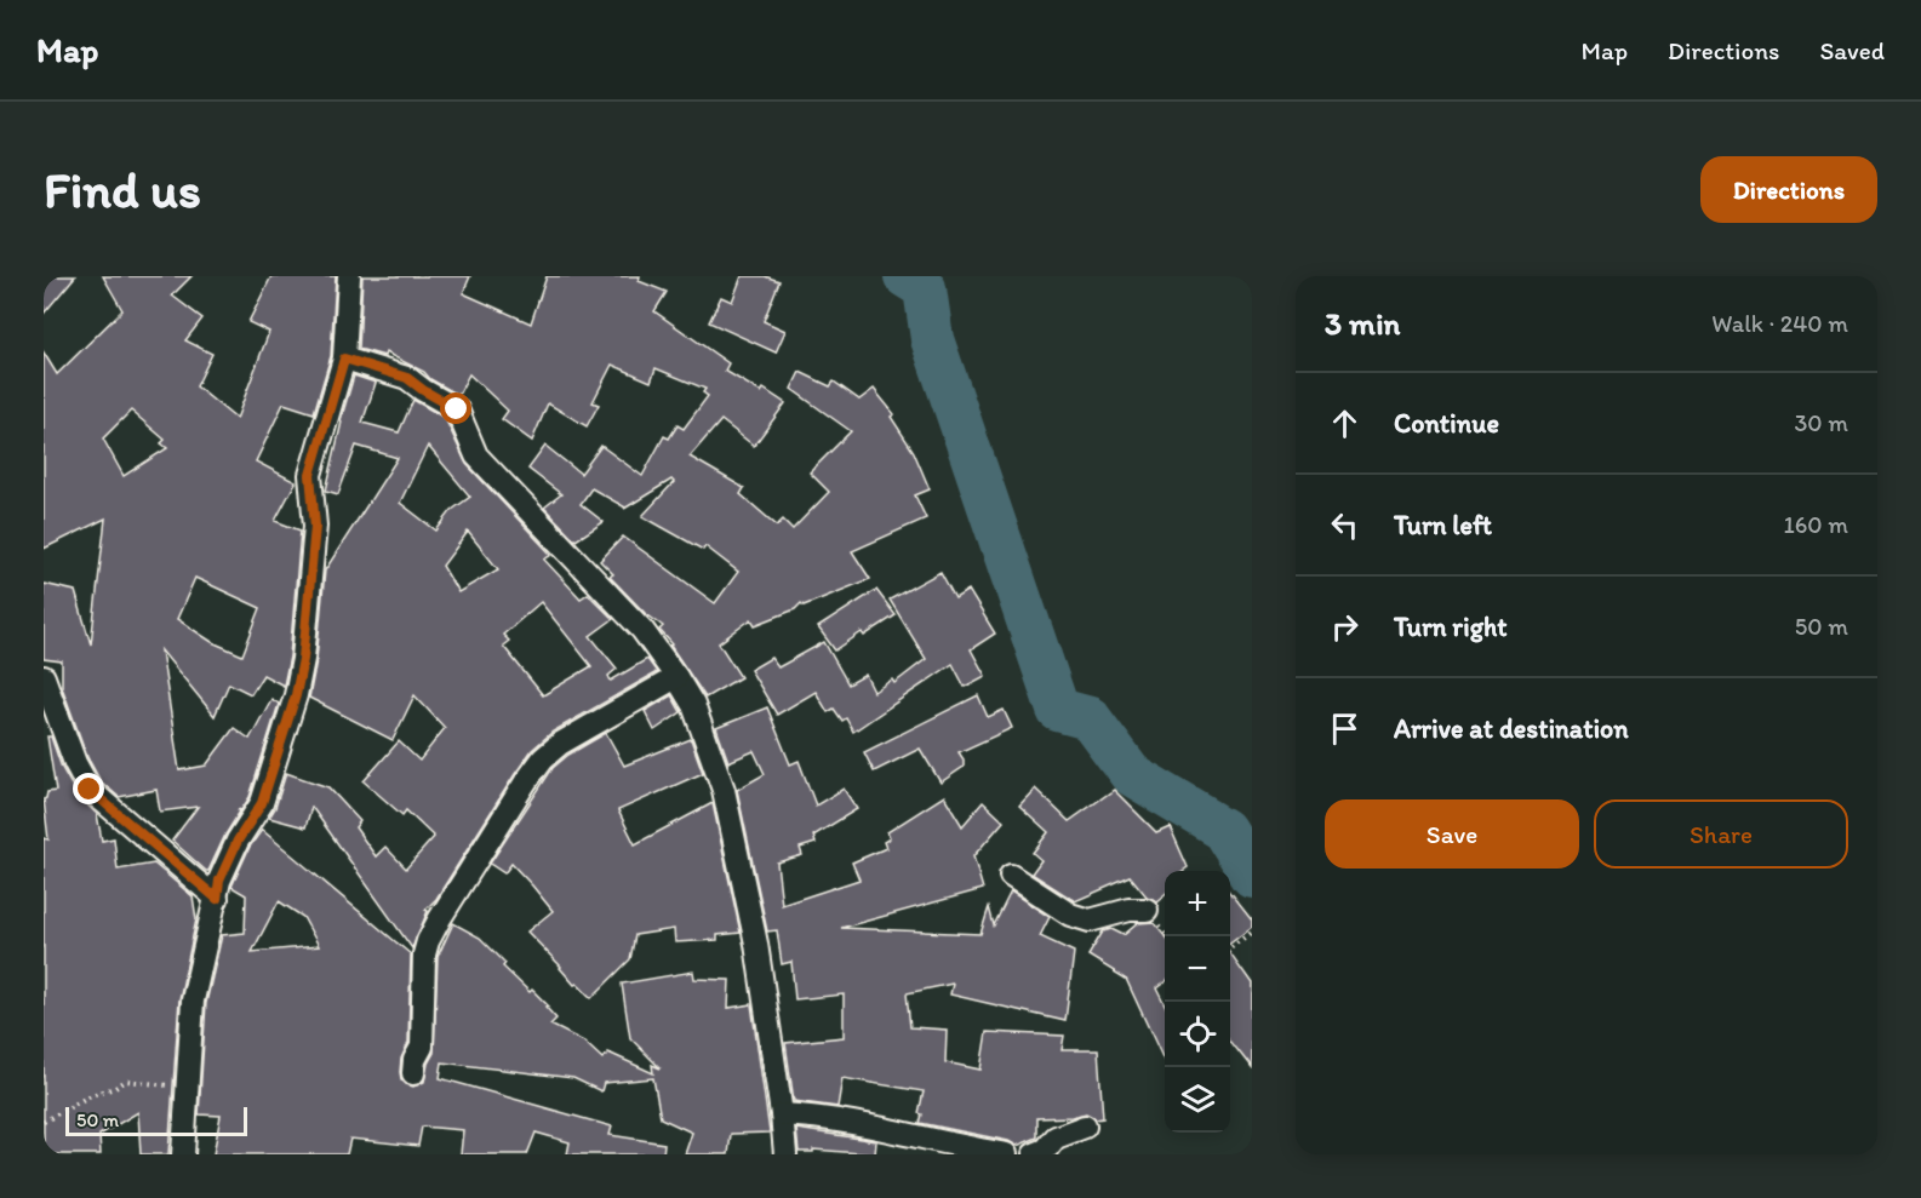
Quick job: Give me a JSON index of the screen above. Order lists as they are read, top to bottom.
{
  "scale_bar": "50 m",
  "page": {
    "header": "Map",
    "nav": ["Map", "Directions", "Saved"],
    "buttons": [
      "Directions",
      ["Save", "Share"]
    ],
    "title": "Find us",
    "heading": ["3 min", "Walk · 240 m"],
    "list": [
      ["Continue", "30 m"],
      ["Turn left", "160 m"],
      ["Turn right", "50 m"],
      "Arrive at destination"
    ],
    "map_buttons": ["+", "−"],
    "scale": "50 m"
  }
}
